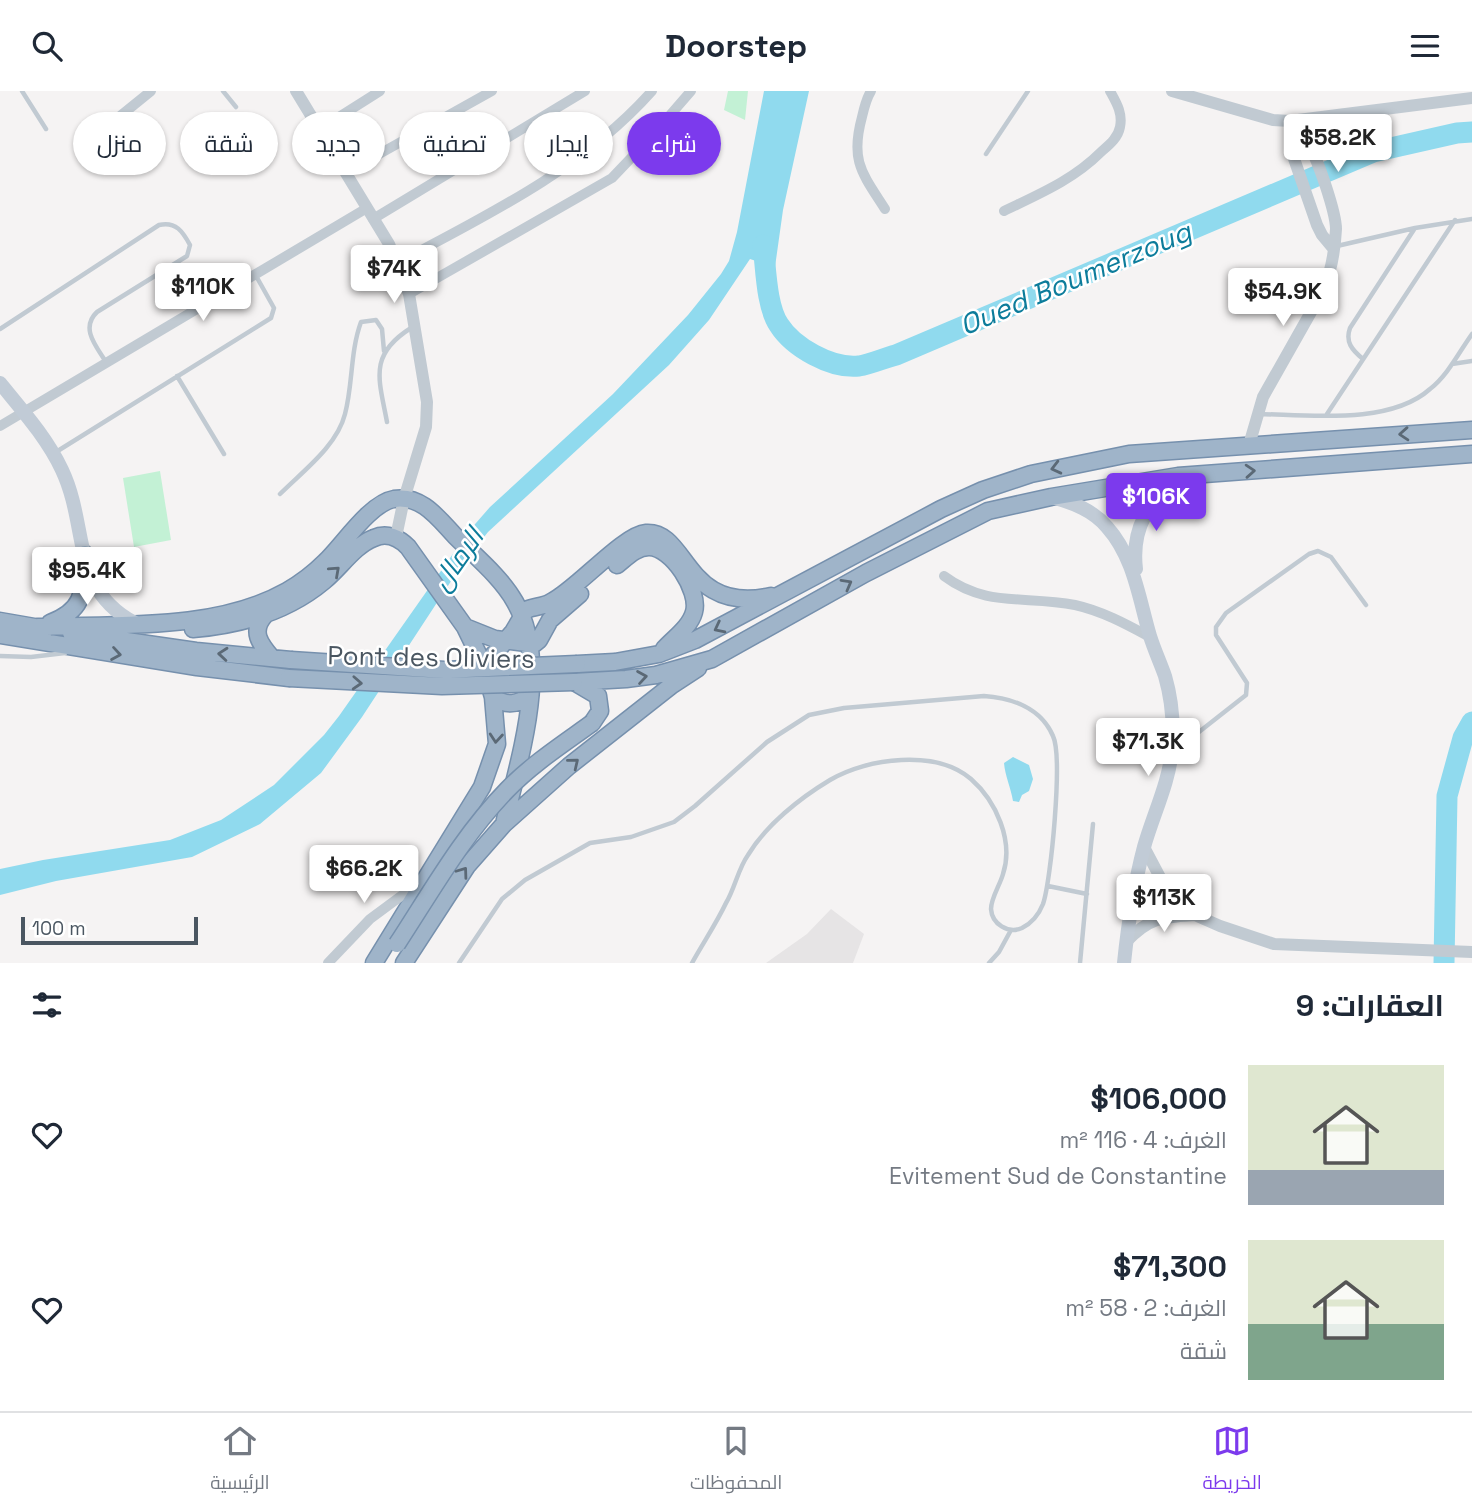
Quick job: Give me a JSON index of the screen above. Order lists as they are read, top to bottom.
{
  "streets": {
    "highway": ["Pont des Oliviers"]
  },
  "water": ["Oued Boumerzoug", "الرمال"],
  "scale_bar": "100 m",
  "page": {
    "header": "Doorstep",
    "chip": [
      "شراء",
      "إيجار",
      "تصفية",
      "جديد",
      "شقة",
      "منزل"
    ],
    "price": [
      "$58.2K",
      "$74K",
      "$110K",
      "$54.9K",
      "$106K",
      "$95.4K",
      "$71.3K",
      "$66.2K",
      "$113K"
    ],
    "scale": "100 m",
    "heading": "العقارات: 9",
    "list": [
      {
        "name": "$106,000",
        "note": "الغرف: 4 · 116 m² · Evitement Sud de Constantine"
      },
      {
        "name": "$71,300",
        "note": "الغرف: 2 · 58 m² · شقة"
      }
    ],
    "tabs": ["الخريطة", "المحفوظات", "الرئيسية"]
  }
}
